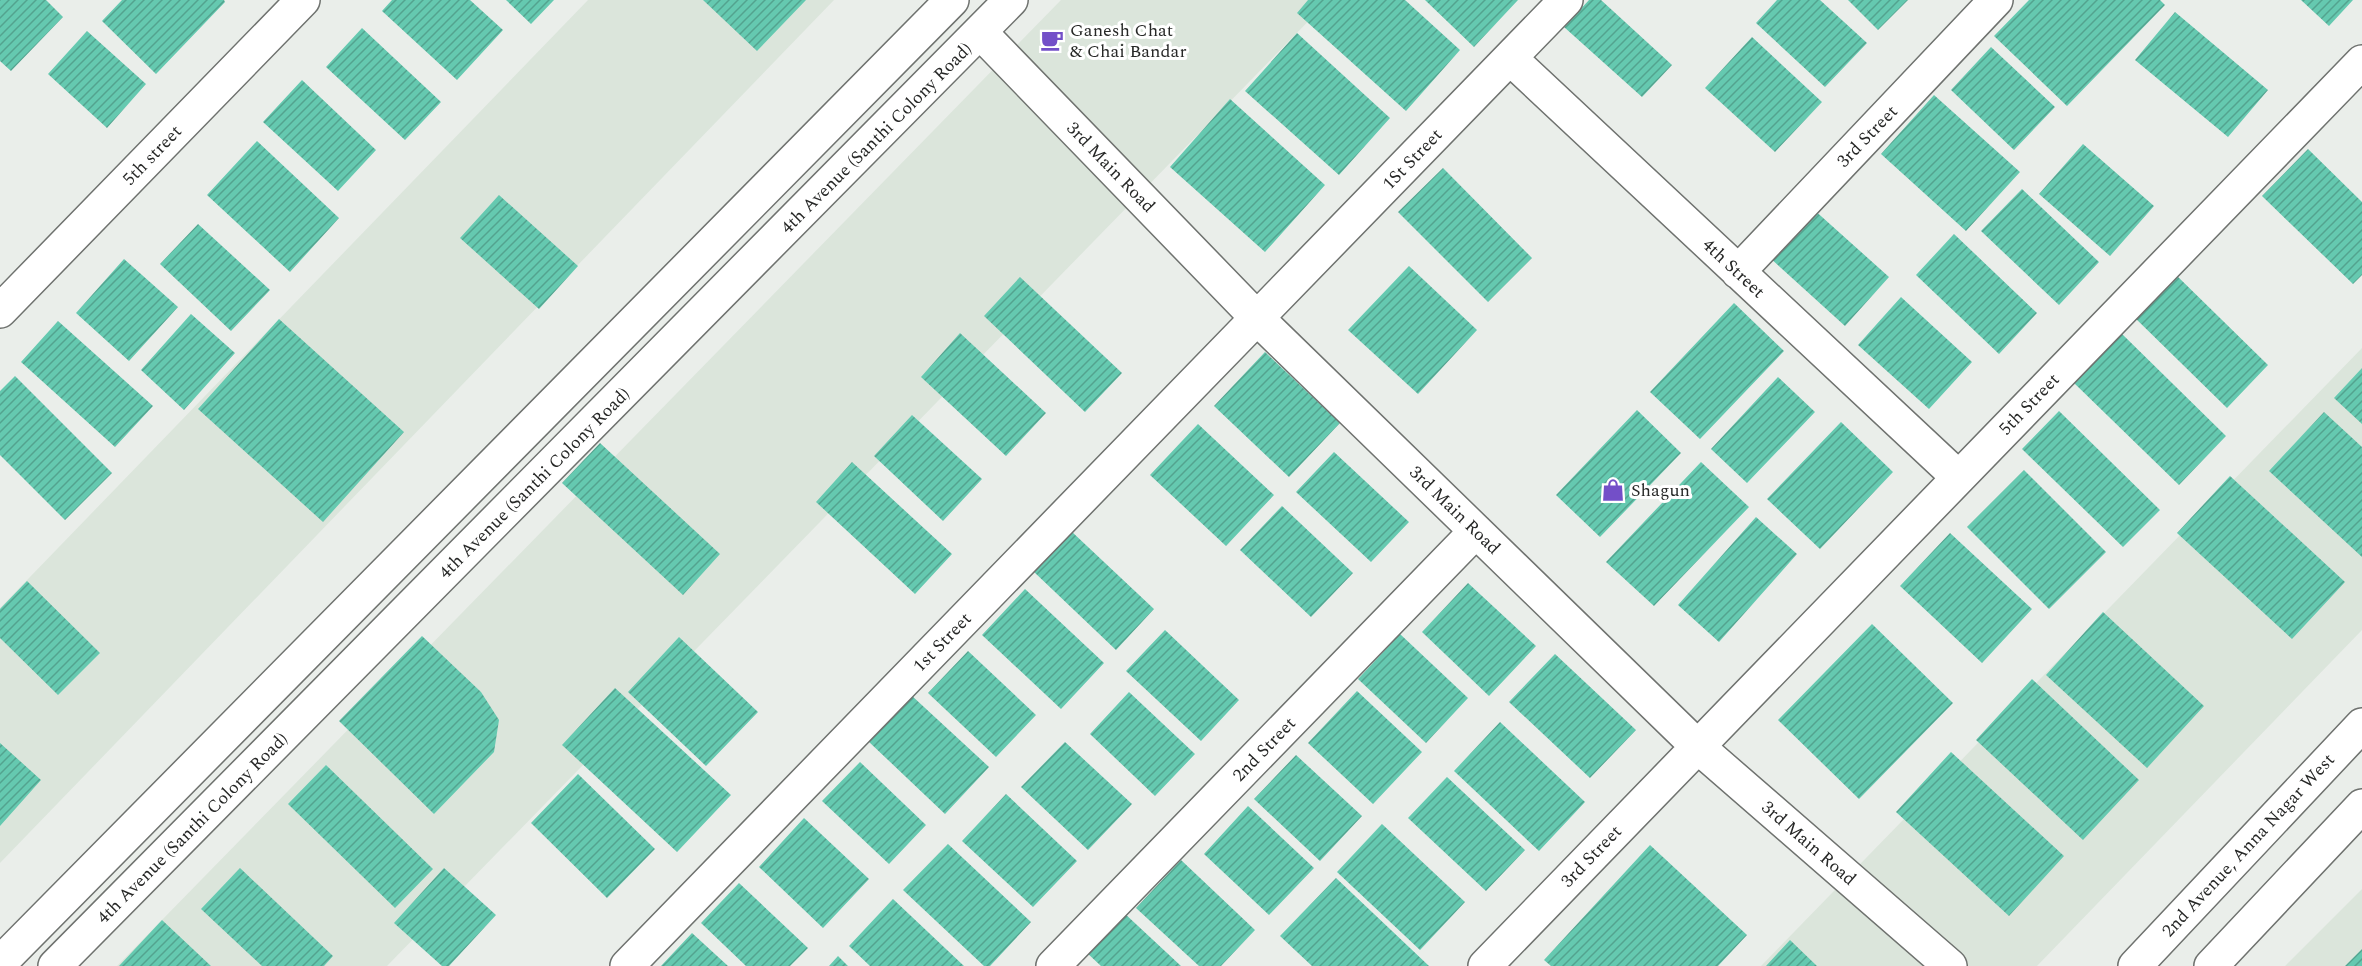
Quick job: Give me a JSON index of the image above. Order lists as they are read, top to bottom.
{
  "streets": {
    "street": [
      "3rd Street",
      "4th Avenue (Santhi Colony Road)",
      "5th street",
      "1St Street",
      "3rd Main Road",
      "4th Street",
      "5th Street",
      "1st Street",
      "2nd Street",
      "2nd Avenue, Anna Nagar West"
    ]
  },
  "crossings": [
    ["3rd Street", "3rd Main Road"],
    ["3rd Street", "4th Street"],
    ["3rd Street", "5th Street"],
    ["4th Avenue (Santhi Colony Road)", "3rd Main Road"],
    ["1St Street", "3rd Main Road"],
    ["1St Street", "4th Street"],
    ["1St Street", "1st Street"],
    ["3rd Main Road", "5th Street"],
    ["3rd Main Road", "1st Street"],
    ["3rd Main Road", "2nd Street"],
    ["4th Street", "5th Street"]
  ],
  "places": {
    "cafe": ["Ganesh Chat & Chai Bandar"],
    "shop": ["Shagun"]
  }
}
